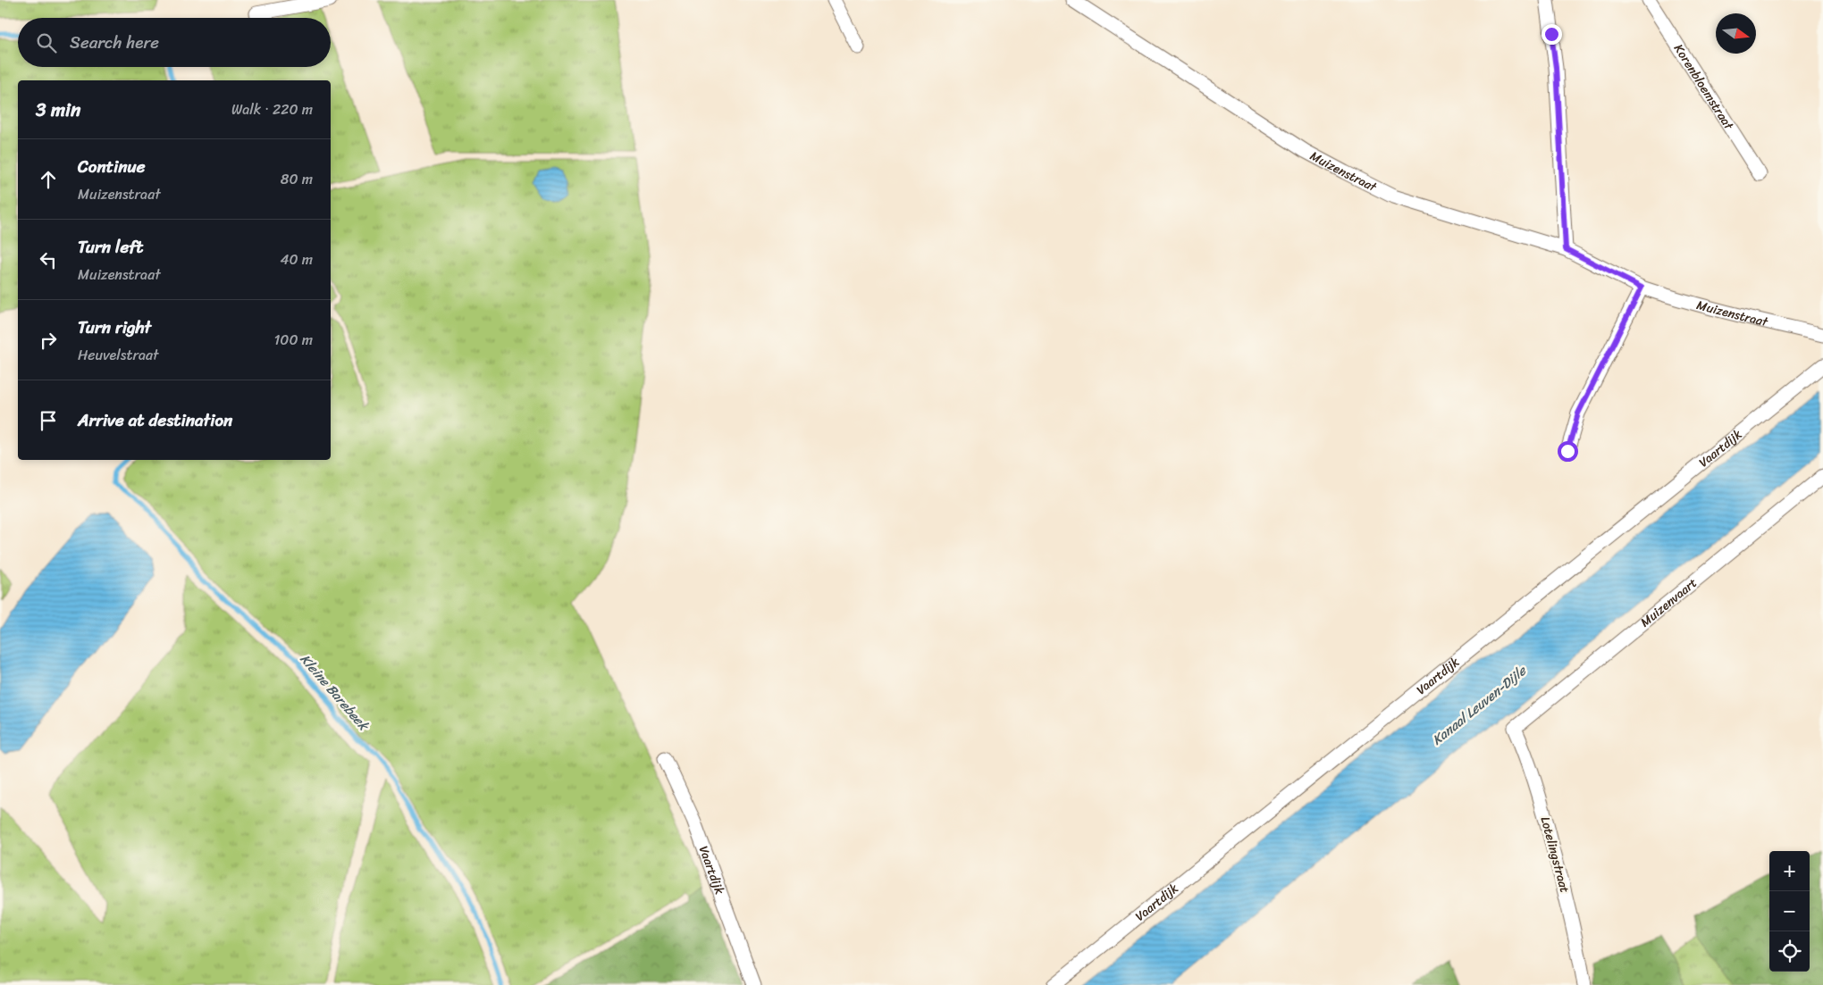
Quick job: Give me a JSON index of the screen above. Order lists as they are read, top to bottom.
{
  "streets": {
    "street": [
      "Korenbloemstraat",
      "Muizenstraat",
      "Vaartdijk",
      "Muizenvaart",
      "Lotelingstraat"
    ]
  },
  "crossings": [
    ["Muizenvaart", "Lotelingstraat"]
  ],
  "water": ["Kleine Barebeek", "Kanaal Leuven-Dijle"],
  "north": "right",
  "page": {
    "search": "Search here",
    "heading": ["3 min", "Walk · 220 m"],
    "list": [
      ["Continue", "Muizenstraat", "80 m"],
      ["Turn left", "Muizenstraat", "40 m"],
      ["Turn right", "Heuvelstraat", "100 m"],
      "Arrive at destination"
    ],
    "map_buttons": ["+", "−"]
  }
}
